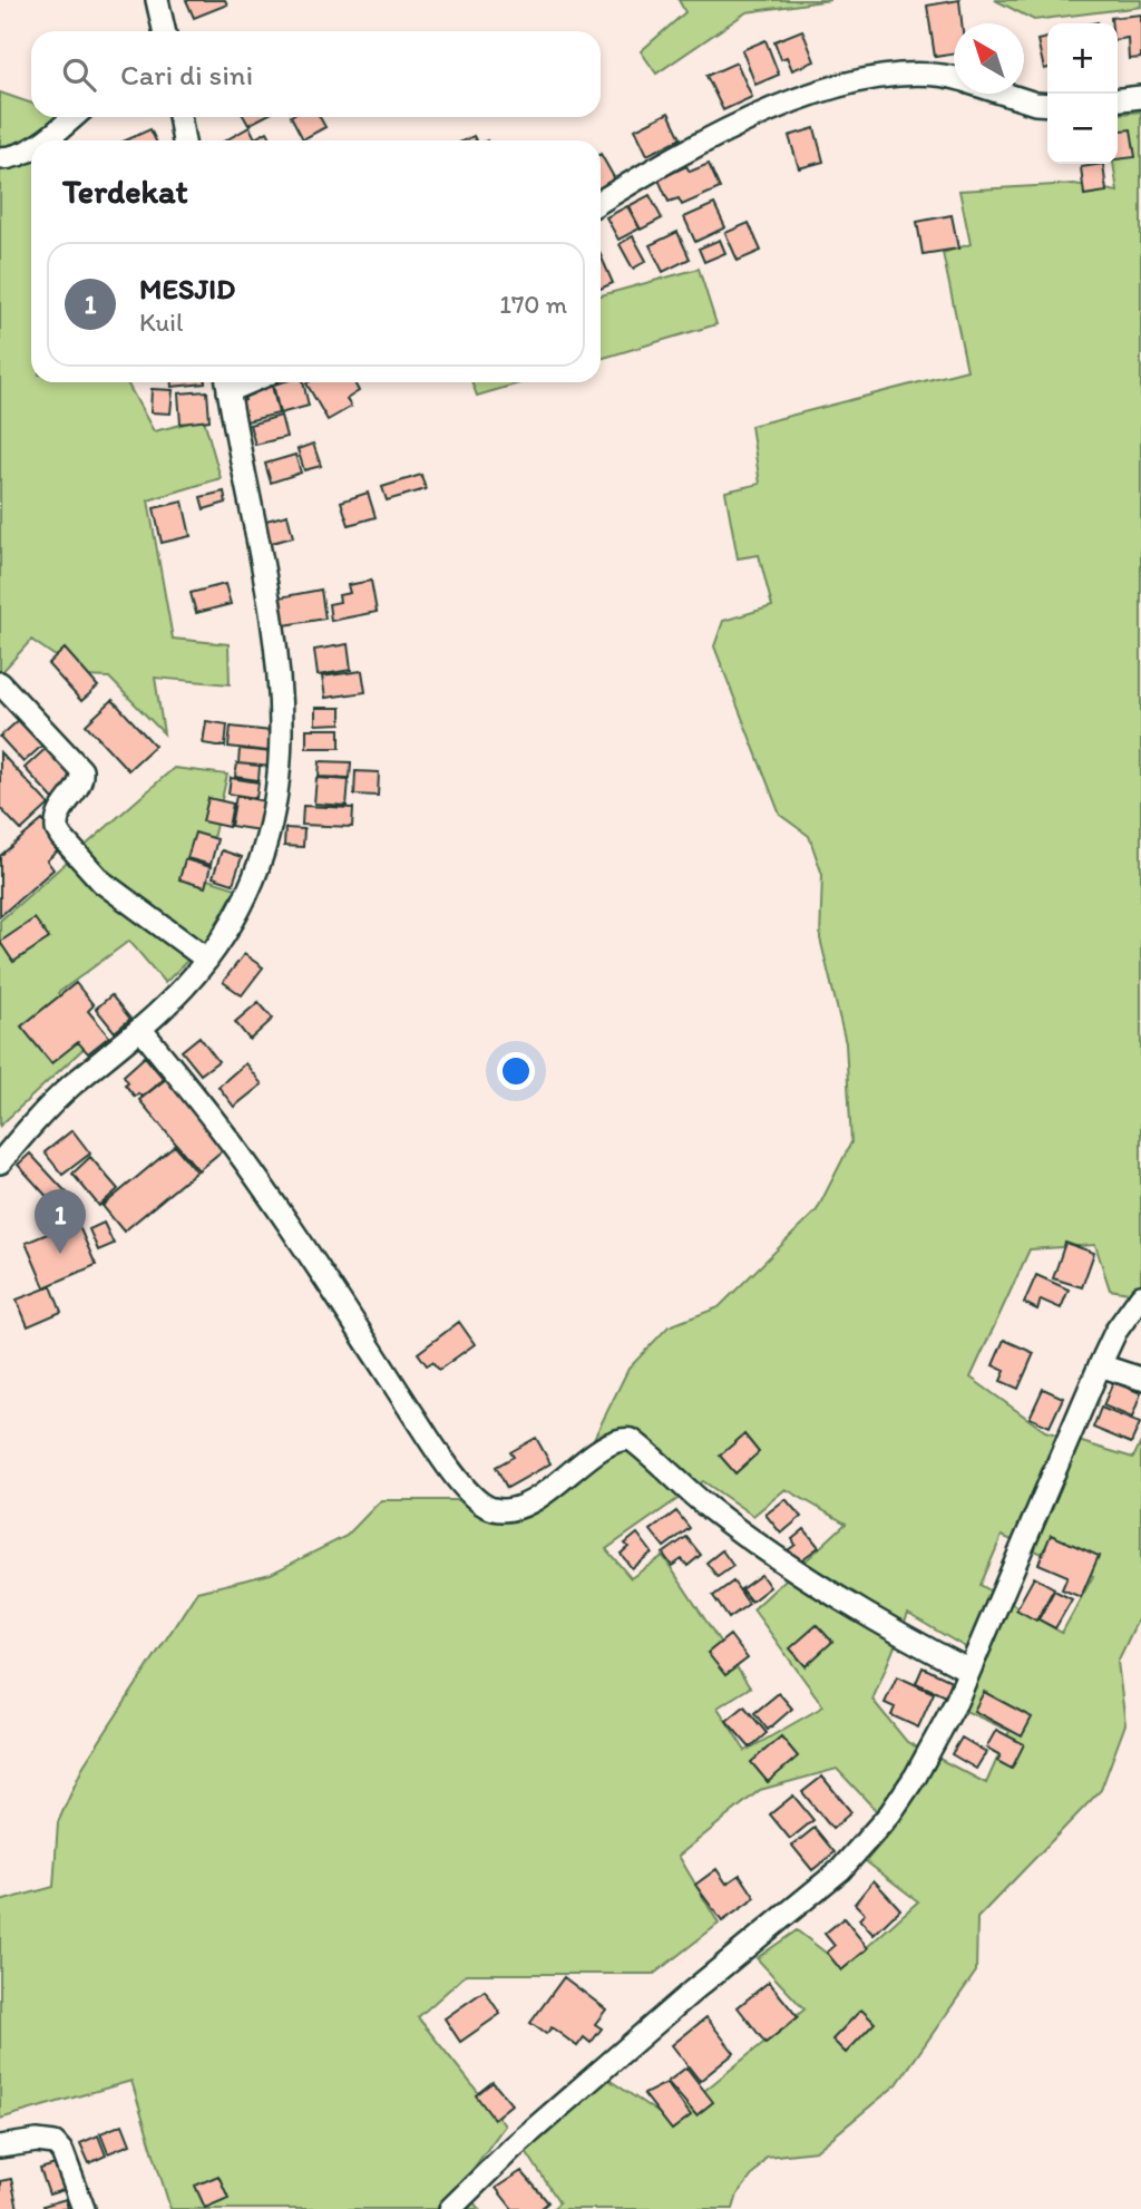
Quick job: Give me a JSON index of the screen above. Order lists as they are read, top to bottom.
{
  "north": "top left",
  "page": {
    "map_buttons": ["+", "−"],
    "search": "Cari di sini",
    "heading": "Terdekat",
    "list": [
      {
        "mark": "1",
        "name": "MESJID",
        "note": "Kuil",
        "value": "170 m"
      }
    ],
    "pins": "1"
  }
}
